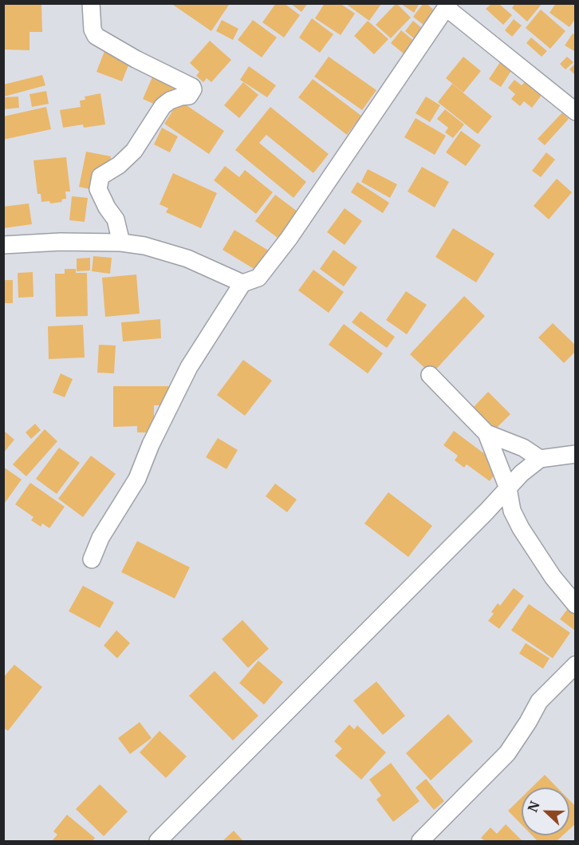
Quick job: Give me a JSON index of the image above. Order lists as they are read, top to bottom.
{
  "north": "left"
}
